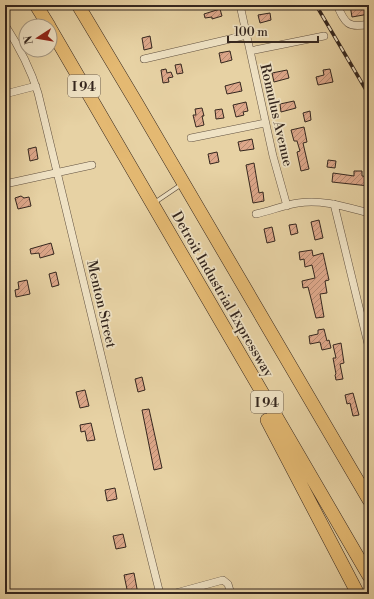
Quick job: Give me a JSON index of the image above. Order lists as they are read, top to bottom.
{
  "streets": {
    "highway": ["I 94", "Detroit Industrial Expressway"],
    "street": ["Romulus Avenue", "Menton Street"]
  },
  "scale_bar": "100 m",
  "north": "left"
}
